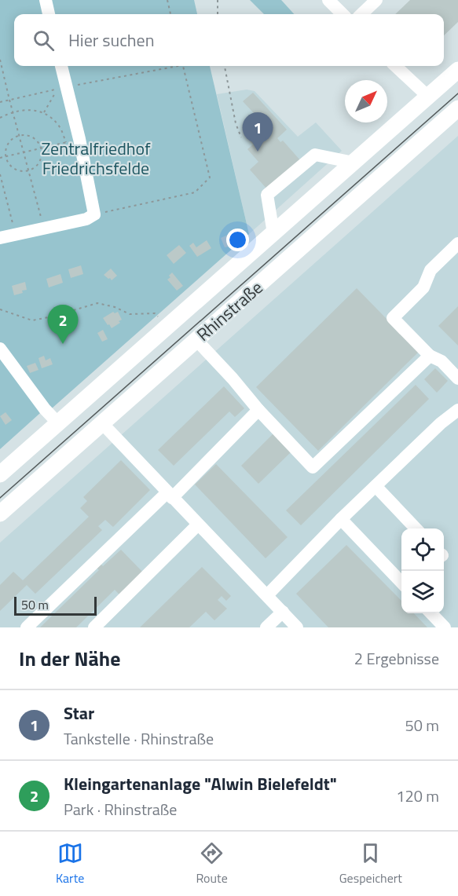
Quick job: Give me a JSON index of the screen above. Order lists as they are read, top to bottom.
{
  "streets": {
    "main road": ["Rhinstraße"]
  },
  "parks": ["Zentralfriedhof Friedrichsfelde"],
  "scale_bar": "50 m",
  "north": "top right",
  "page": {
    "search": "Hier suchen",
    "pins": ["1", "2"],
    "scale": "50 m",
    "heading": ["In der Nähe", "2 Ergebnisse"],
    "list": [
      {
        "mark": "1",
        "name": "Star",
        "note": "Tankstelle · Rhinstraße",
        "value": "50 m"
      },
      {
        "mark": "2",
        "name": "Kleingartenanlage \"Alwin Bielefeldt\"",
        "note": "Park · Rhinstraße",
        "value": "120 m"
      }
    ],
    "nav": ["Karte", "Route", "Gespeichert"]
  }
}
